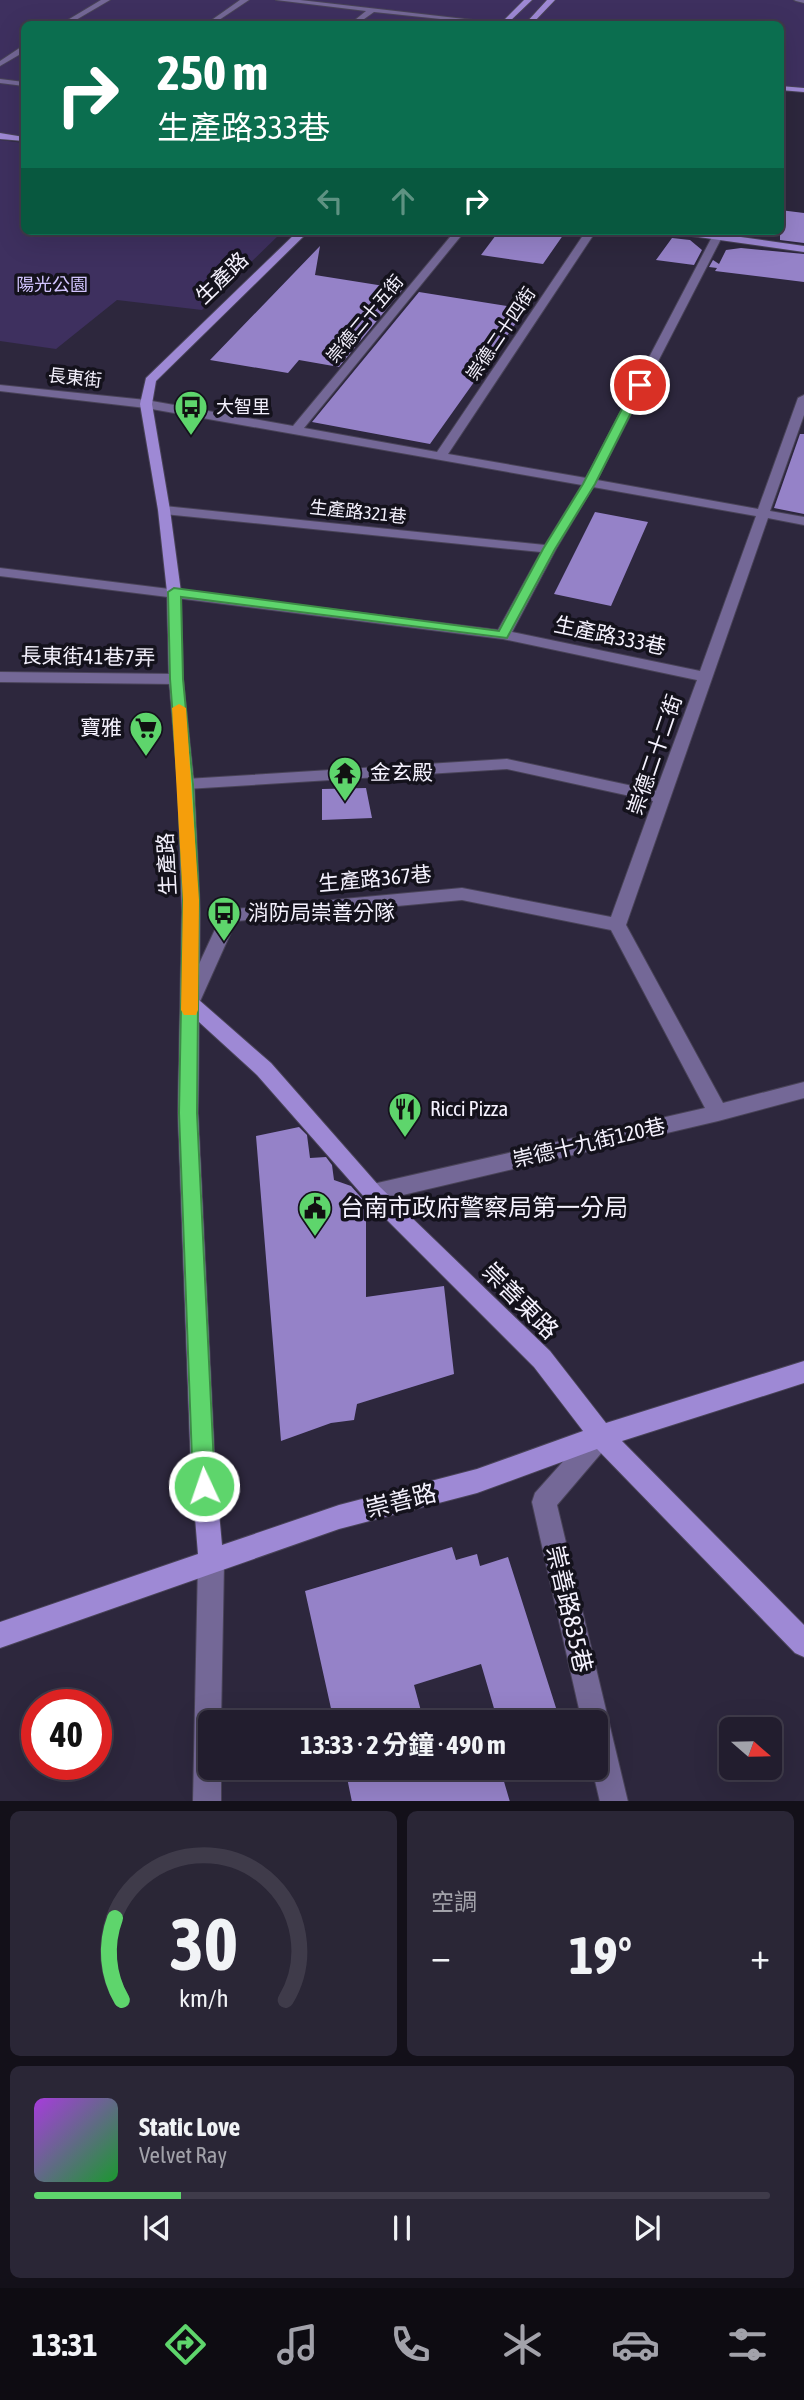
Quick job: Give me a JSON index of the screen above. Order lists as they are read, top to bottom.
{
  "streets": {
    "street": [
      "生產路",
      "崇德二十五街",
      "崇德二十四街",
      "長東街",
      "生產路321巷",
      "生產路333巷",
      "長東街41巷7弄",
      "崇德二十二街",
      "生產路367巷",
      "崇德十九街120巷",
      "崇善東路",
      "崇善路",
      "崇善路835巷"
    ]
  },
  "crossings": [
    ["生產路", "長東街"],
    ["生產路", "生產路321巷"],
    ["生產路", "生產路333巷"],
    ["生產路", "長東街41巷7弄"],
    ["生產路", "生產路367巷"],
    ["生產路", "崇善東路"],
    ["生產路", "崇善路"],
    ["崇德二十五街", "長東街"],
    ["崇德二十四街", "長東街"],
    ["長東街", "崇德二十二街"],
    ["生產路333巷", "崇德二十二街"],
    ["崇德二十二街", "生產路367巷"],
    ["生產路367巷", "崇善東路"],
    ["崇德十九街120巷", "崇善東路"],
    ["崇善東路", "崇善路"],
    ["崇善東路", "崇善路835巷"],
    ["崇善路", "崇善路835巷"]
  ],
  "parks": ["陽光公園"],
  "places": {
    "bus stop": ["大智里", "消防局崇善分隊"],
    "supermarket": ["寶雅"],
    "temple": ["金玄殿"],
    "restaurant": ["Ricci Pizza"],
    "public building": ["台南市政府警察局第一分局"]
  },
  "north": "right",
  "page": {
    "turn": ["250 m", "生產路333巷"],
    "limit": "40",
    "trip": "13:33 · 2 分鐘 · 490 m",
    "tile": "空調",
    "heat": ["−", "19°", "+"],
    "song": ["Static Love", "Velvet Ray"],
    "tabs": "13:31",
    "gauge": ["30", "km/h"]
  }
}
